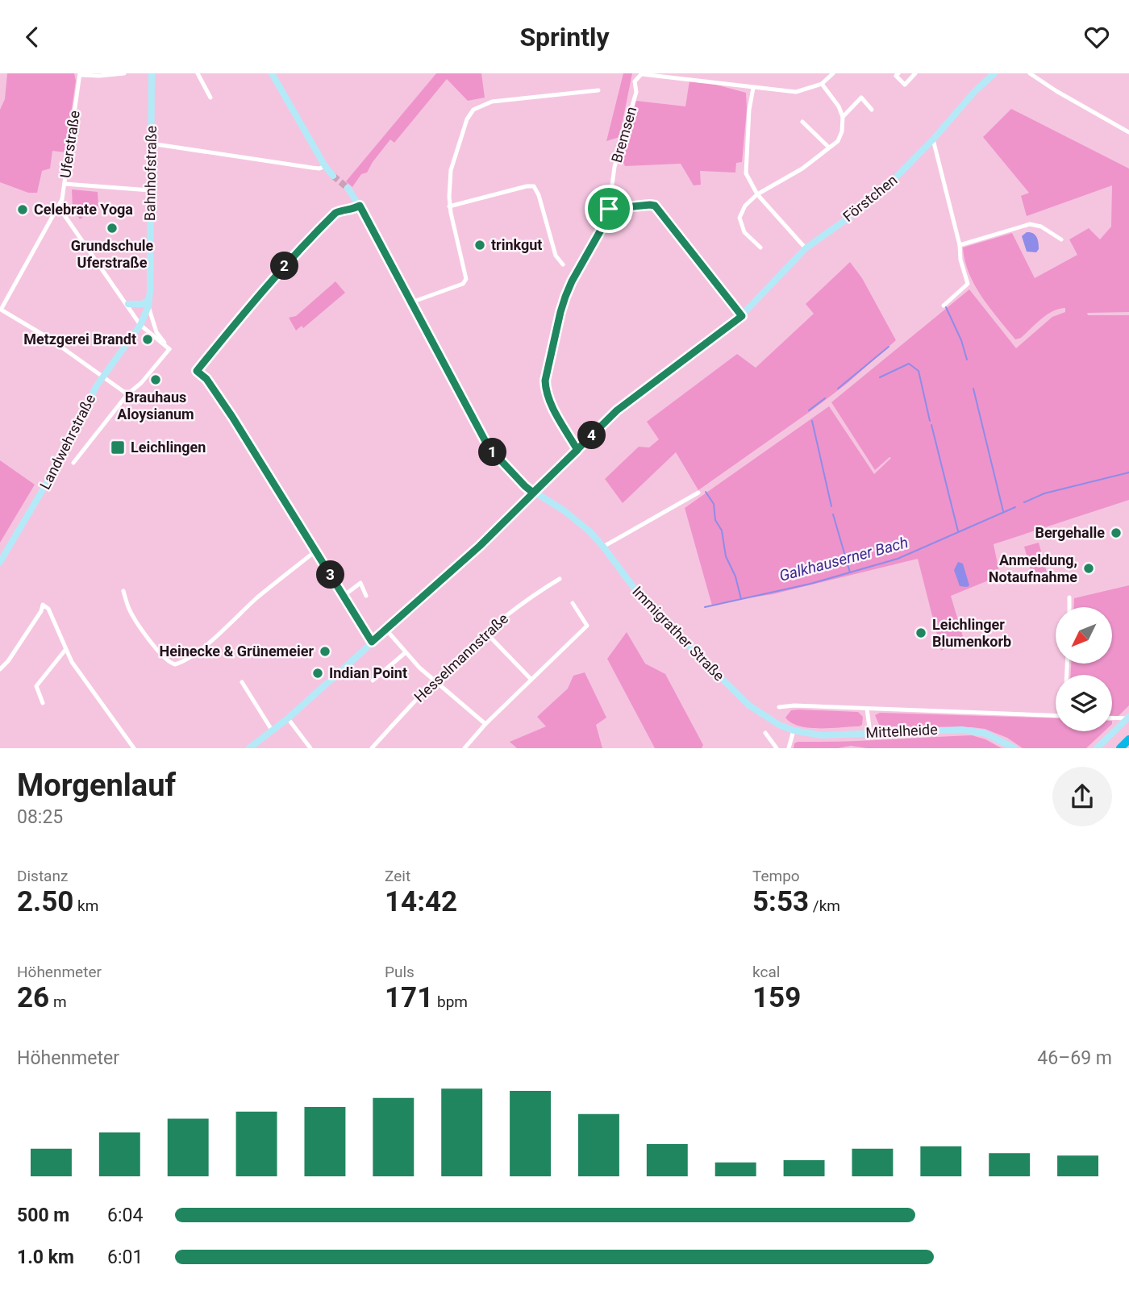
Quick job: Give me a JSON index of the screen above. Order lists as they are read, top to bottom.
{
  "streets": {
    "main road": [
      "Bahnhofstraße",
      "Förstchen",
      "Landwehrstraße",
      "Immigrather Straße",
      "Mittelheide"
    ],
    "street": ["Bremsen", "Uferstraße", "Hesselmannstraße"]
  },
  "crossings": [
    ["Bremsen", "Förstchen"],
    ["Bahnhofstraße", "Landwehrstraße"],
    ["Förstchen", "Immigrather Straße"],
    ["Immigrather Straße", "Mittelheide"]
  ],
  "water": ["Galkhauserner Bach"],
  "places": {
    "other": [
      "Celebrate Yoga",
      "Grundschule Uferstraße",
      "trinkgut",
      "Metzgerei Brandt",
      "Brauhaus Aloysianum",
      "Bergehalle",
      "Anmeldung, Notaufnahme",
      "Leichlinger Blumenkorb",
      "Heinecke & Grünemeier",
      "Indian Point"
    ],
    "transit": ["Leichlingen"]
  },
  "north": "bottom left",
  "page": {
    "header": "Sprintly",
    "pins": [
      "2",
      "4",
      "1",
      "3"
    ],
    "heading": ["Morgenlauf", "08:25"],
    "stats": [
      ["Distanz", "2.50 km"],
      ["Zeit", "14:42"],
      ["Tempo", "5:53 /km"],
      ["Höhenmeter", "26 m"],
      ["Puls", "171 bpm"],
      ["kcal", "159"]
    ],
    "chart": ["Höhenmeter", "46–69 m"],
    "list": [
      {
        "name": "500 m",
        "note": "6:04"
      },
      {
        "name": "1.0 km",
        "note": "6:01"
      }
    ]
  }
}
